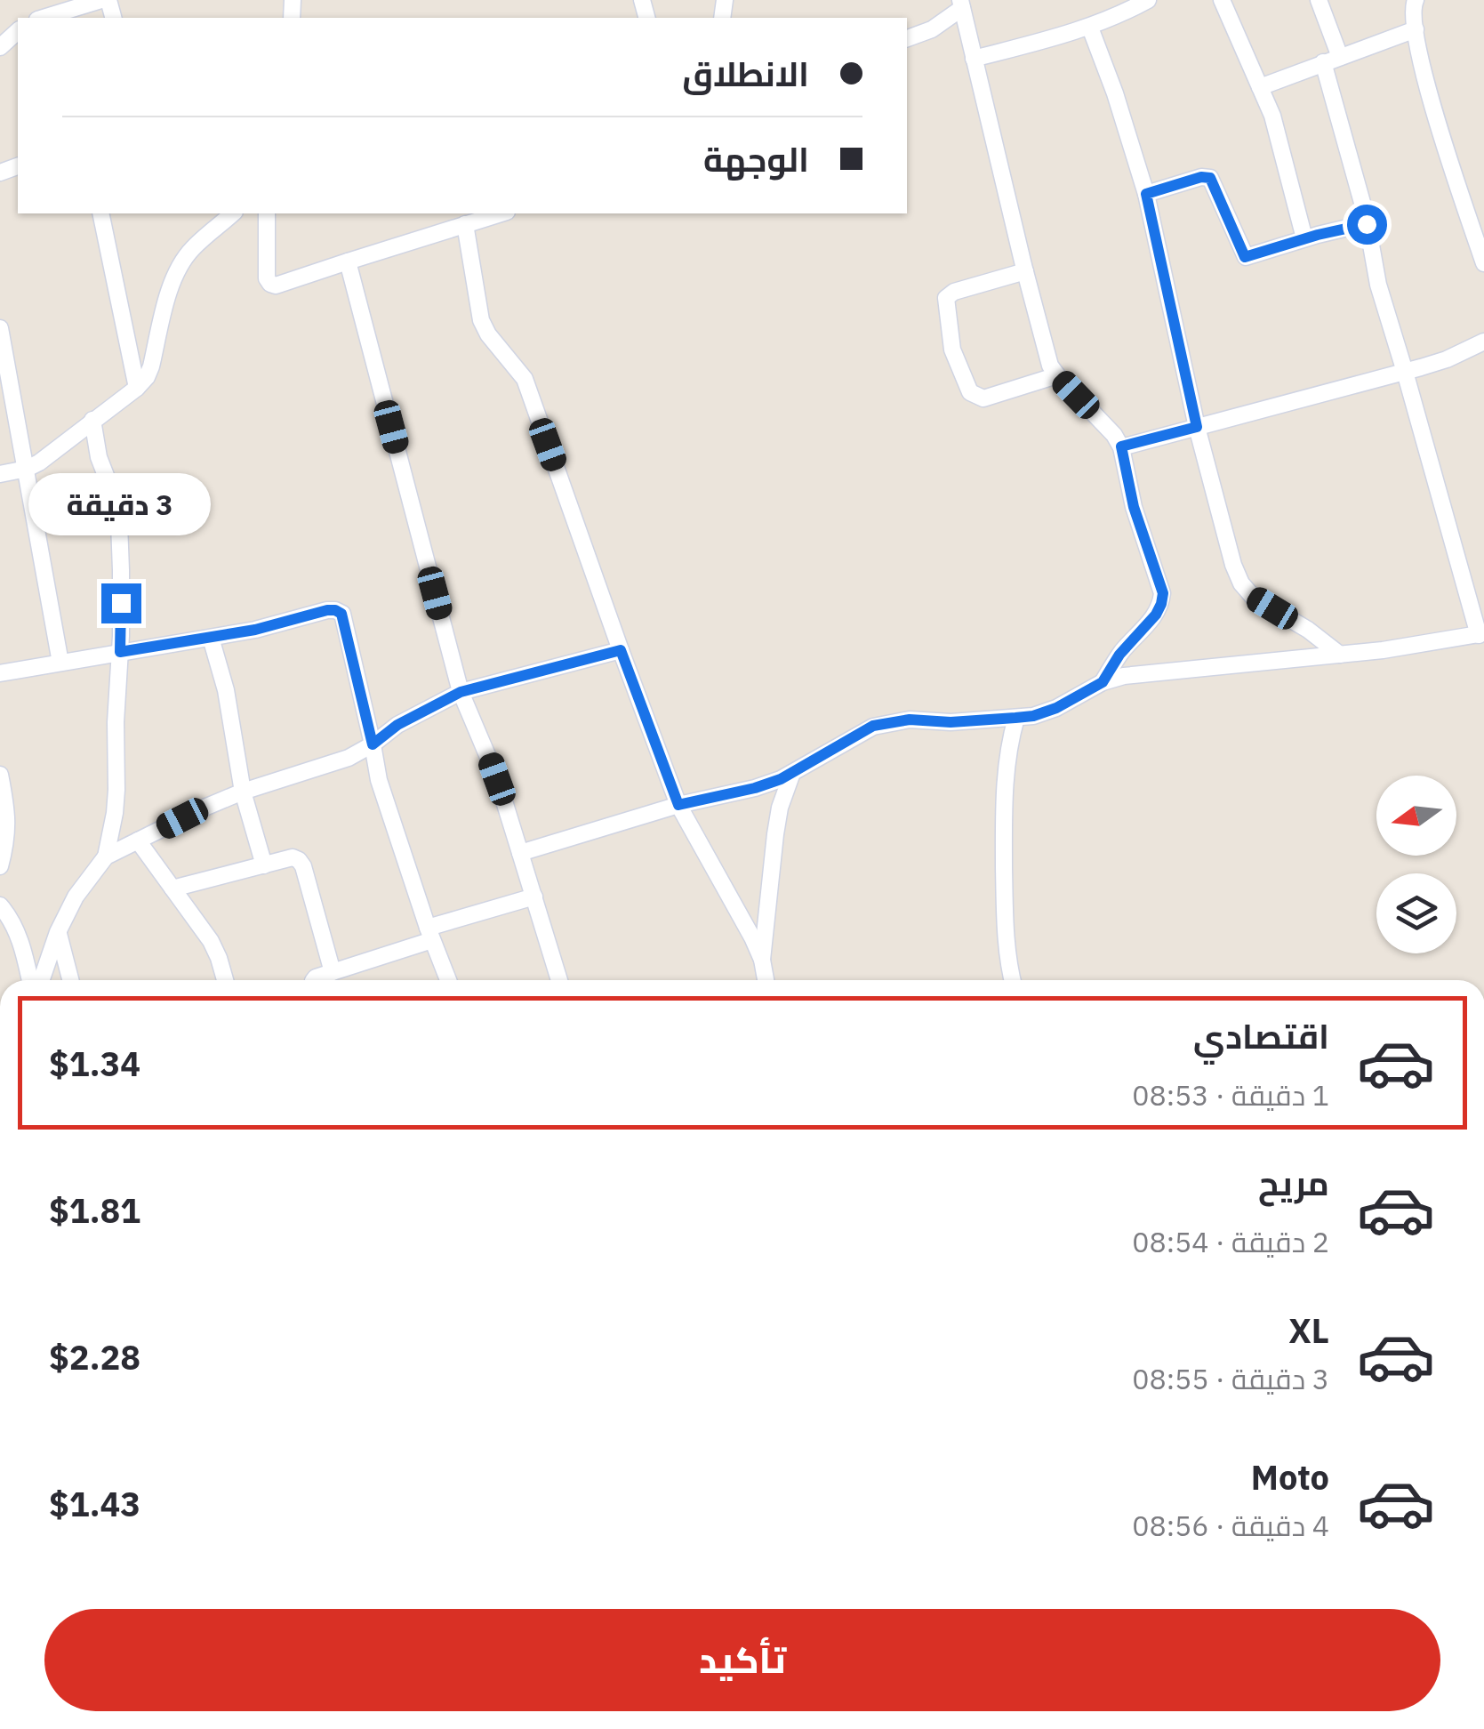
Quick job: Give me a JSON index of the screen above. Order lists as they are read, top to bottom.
{
  "north": "left",
  "page": {
    "banner": ["الانطلاق", "الوجهة"],
    "bubble": "3 دقيقة",
    "list": [
      {
        "name": "اقتصادي",
        "note": "1 دقيقة · 08:53",
        "value": "$1.34"
      },
      {
        "name": "مريح",
        "note": "2 دقيقة · 08:54",
        "value": "$1.81"
      },
      {
        "name": "XL",
        "note": "3 دقيقة · 08:55",
        "value": "$2.28"
      },
      {
        "name": "Moto",
        "note": "4 دقيقة · 08:56",
        "value": "$1.43"
      }
    ],
    "buttons": "تأكيد"
  }
}
